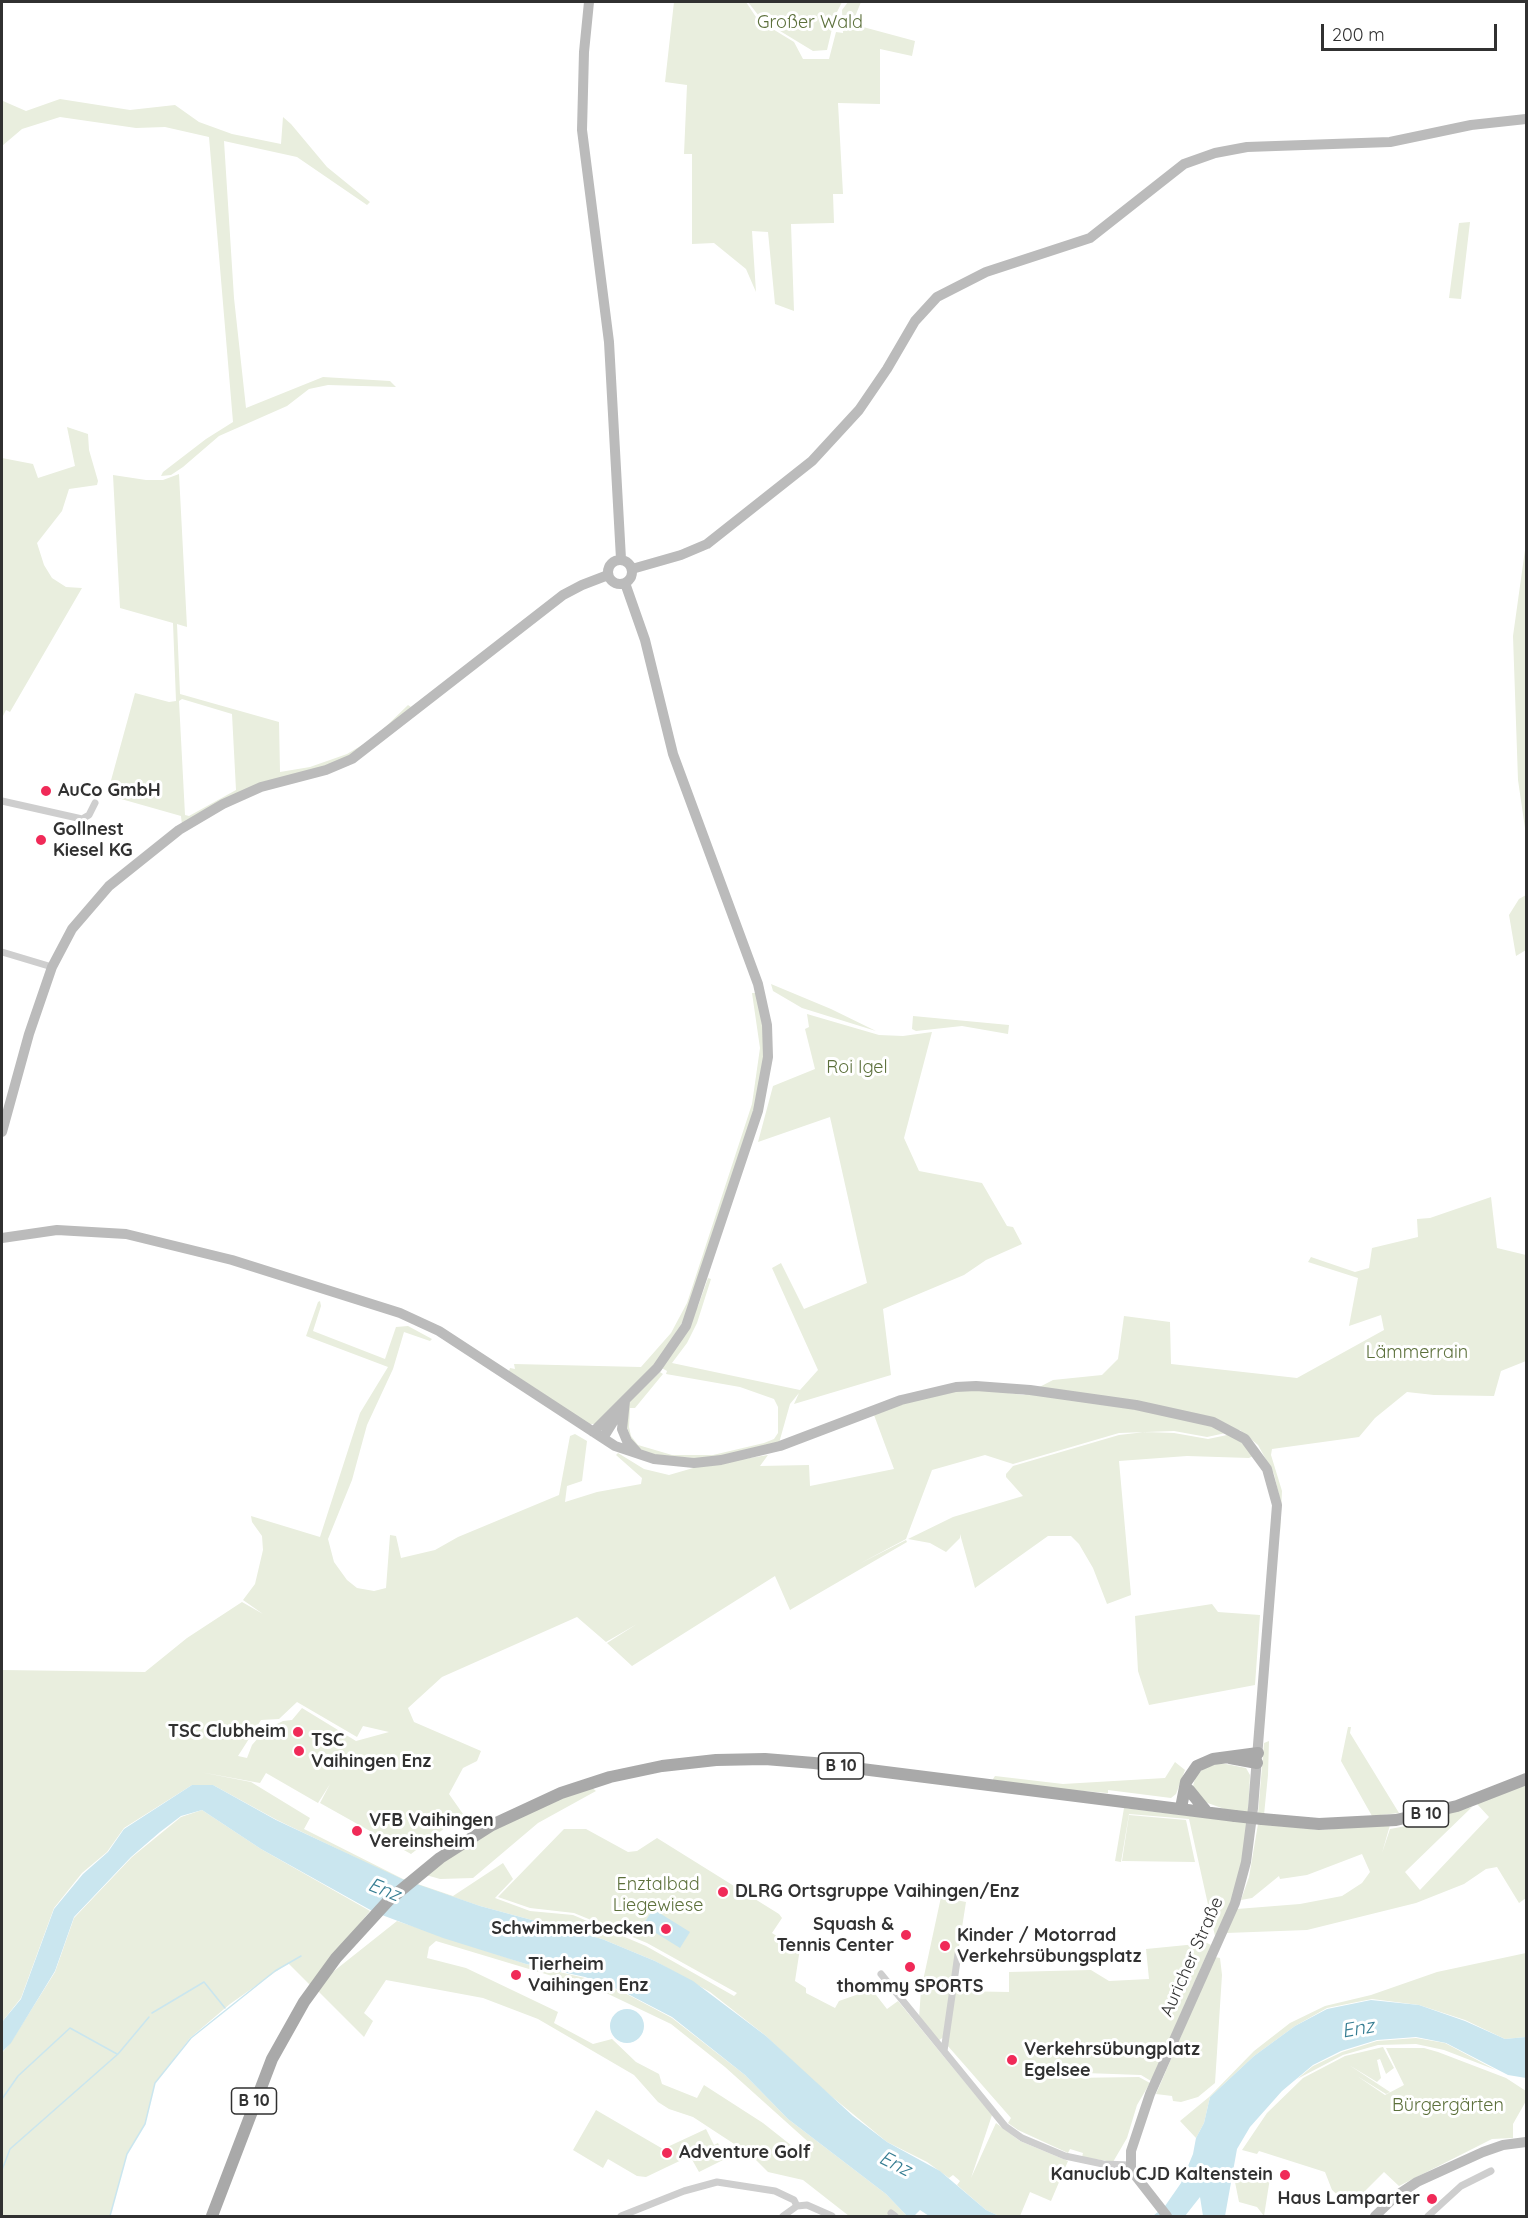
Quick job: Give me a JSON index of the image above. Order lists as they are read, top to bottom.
{
  "streets": {
    "main road": ["B 10", "Auricher Straße"]
  },
  "water": ["Enz"],
  "parks": [
    "Großer Wald",
    "Roi Igel",
    "Lämmerrain",
    "Enztalbad Liegewiese",
    "Bürgergärten"
  ],
  "places": [
    "AuCo GmbH",
    "Gollnest Kiesel KG",
    "TSC Clubheim",
    "TSC Vaihingen Enz",
    "VFB Vaihingen Vereinsheim",
    "DLRG Ortsgruppe Vaihingen/Enz",
    "Schwimmerbecken",
    "Squash & Tennis Center",
    "Kinder / Motorrad Verkehrsübungsplatz",
    "thommy SPORTS",
    "Tierheim Vaihingen Enz",
    "Verkehrsübungplatz Egelsee",
    "Adventure Golf",
    "Kanuclub CJD Kaltenstein",
    "Haus Lamparter"
  ],
  "scale_bar": "200 m"
}
